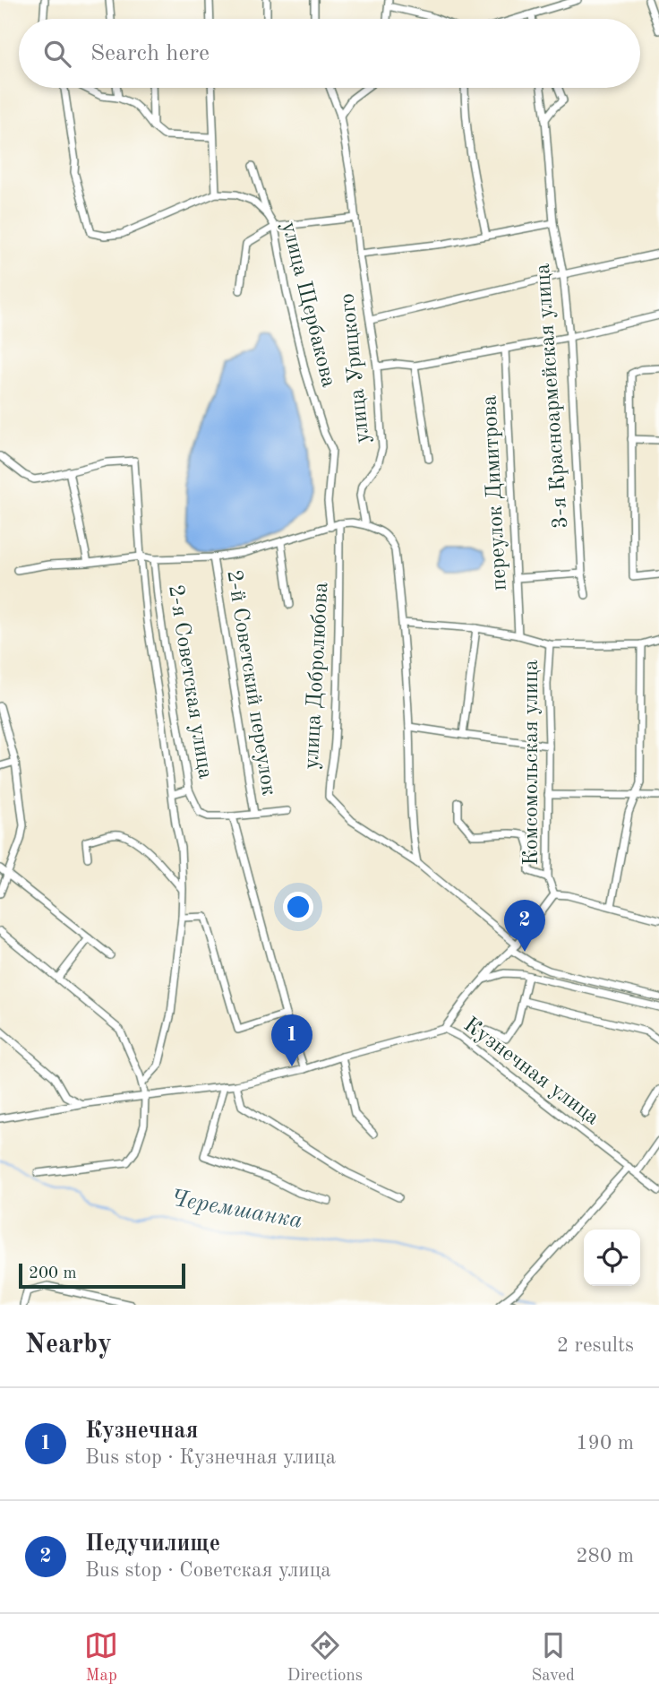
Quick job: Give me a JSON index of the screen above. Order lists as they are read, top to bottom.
{
  "streets": {
    "street": [
      "улица Щербакова",
      "улица Урицкого",
      "3-я Красноармейская улица",
      "переулок Димитрова",
      "улица Добролюбова",
      "2-я Советская улица",
      "2-й Советский переулок",
      "Комсомольская улица",
      "Кузнечная улица"
    ]
  },
  "crossings": [
    ["улица Добролюбова", "Комсомольская улица"],
    ["Комсомольская улица", "Кузнечная улица"]
  ],
  "water": ["Черемшанка"],
  "scale_bar": "200 m",
  "page": {
    "search": "Search here",
    "pins": ["2", "1"],
    "scale": "200 m",
    "heading": ["Nearby", "2 results"],
    "list": [
      {
        "mark": "1",
        "name": "Кузнечная",
        "note": "Bus stop · Кузнечная улица",
        "value": "190 m"
      },
      {
        "mark": "2",
        "name": "Педучилище",
        "note": "Bus stop · Советская улица",
        "value": "280 m"
      }
    ],
    "nav": ["Map", "Directions", "Saved"]
  }
}
